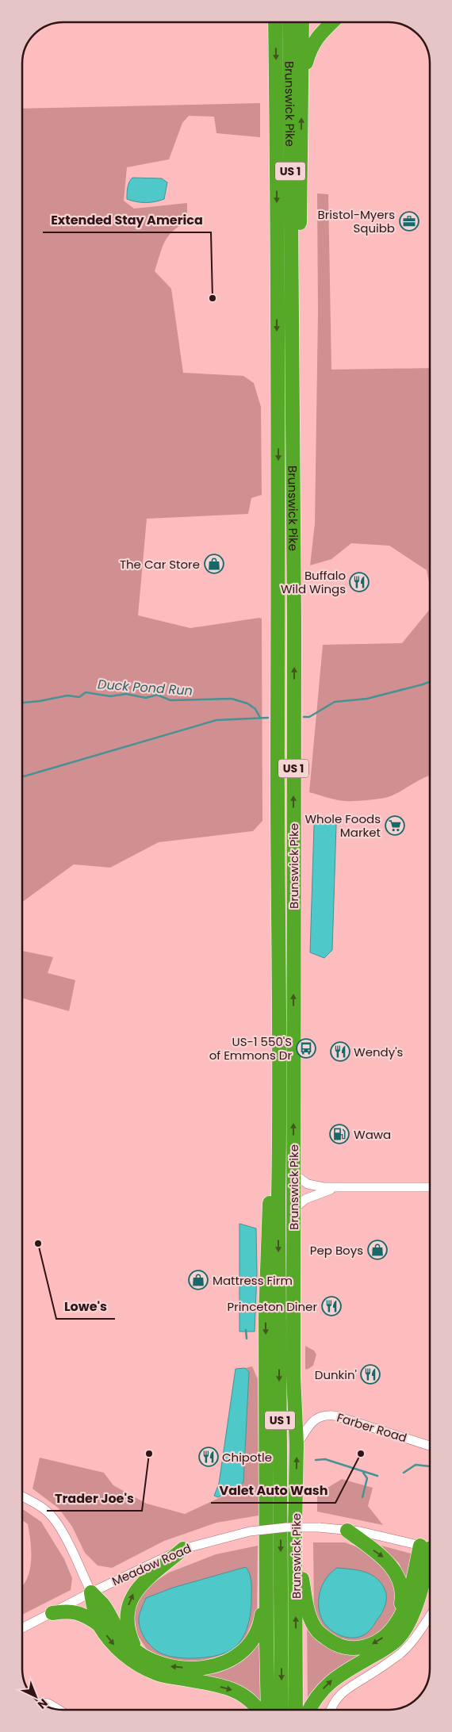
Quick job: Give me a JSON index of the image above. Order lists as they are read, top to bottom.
{
  "streets": {
    "highway": ["Brunswick Pike", "US 1"],
    "street": ["Farber Road", "Meadow Road"]
  },
  "crossings": [
    ["Brunswick Pike", "Farber Road"]
  ],
  "water": ["Duck Pond Run"],
  "places": {
    "office": ["Bristol-Myers Squibb"],
    "other": [
      "Extended Stay America",
      "Lowe's",
      "Trader Joe's",
      "Valet Auto Wash"
    ],
    "shop": ["The Car Store", "Pep Boys", "Mattress Firm"],
    "restaurant": [
      "Buffalo Wild Wings",
      "Wendy's",
      "Princeton Diner",
      "Dunkin'",
      "Chipotle"
    ],
    "supermarket": ["Whole Foods Market"],
    "bus stop": ["US-1 550'S of Emmons Dr"],
    "fuel station": ["Wawa"]
  },
  "north": "bottom right"
}
